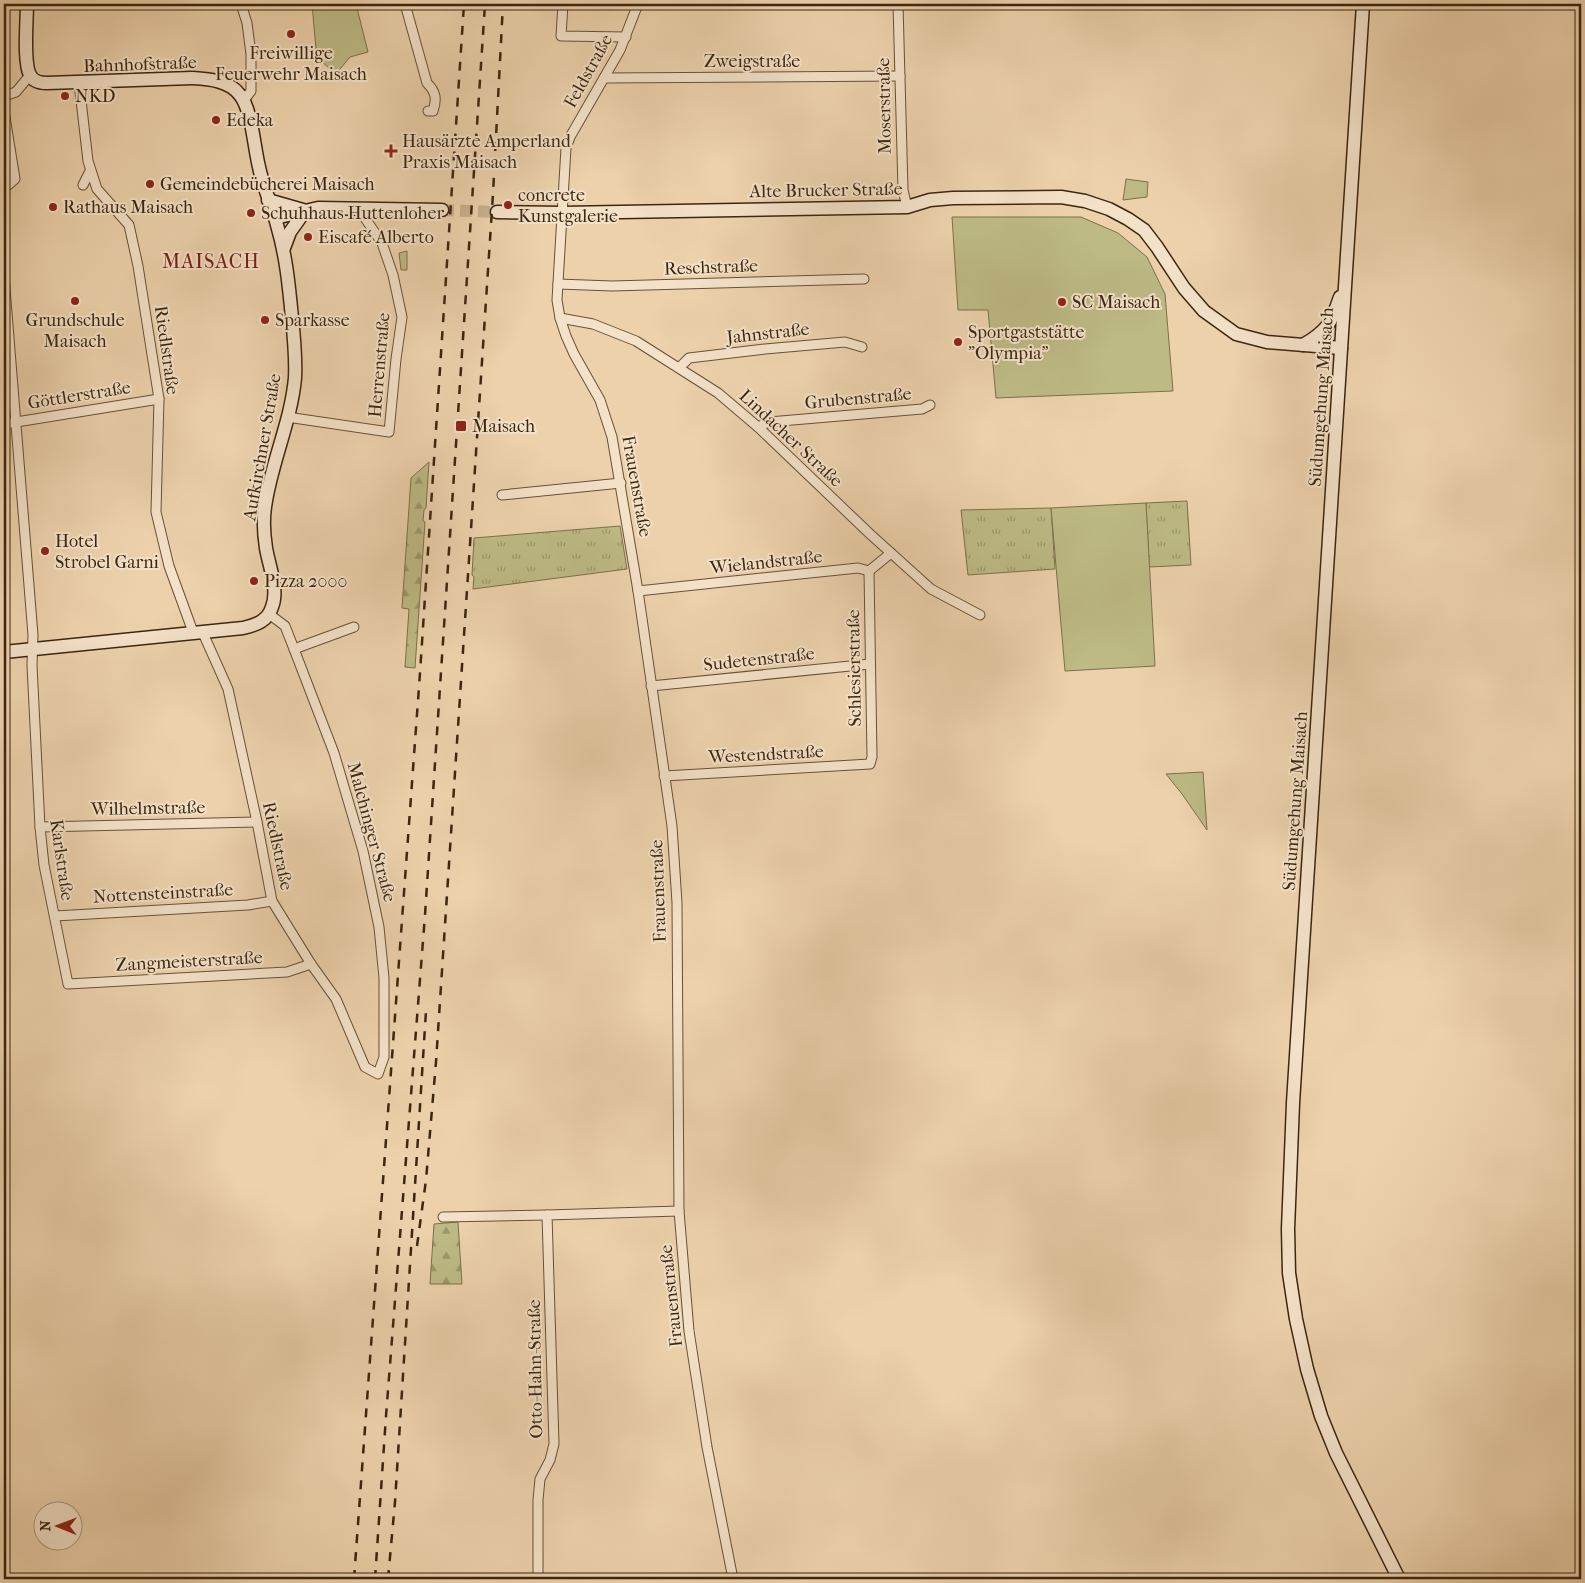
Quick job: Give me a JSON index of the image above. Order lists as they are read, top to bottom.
{
  "streets": {
    "street": [
      "Zweigstraße",
      "Bahnhofstraße",
      "Feldstraße",
      "Moserstraße",
      "Alte Brucker Straße",
      "Reschstraße",
      "Jahnstraße",
      "Riedlstraße",
      "Herrenstraße",
      "Göttlerstraße",
      "Südumgehung Maisach",
      "Grubenstraße",
      "Lindacher Straße",
      "Aufkirchner Straße",
      "Frauenstraße",
      "Wielandstraße",
      "Sudetenstraße",
      "Schlesierstraße",
      "Westendstraße",
      "Wilhelmstraße",
      "Malchinger Straße",
      "Karlstraße",
      "Nottensteinstraße",
      "Zangmeisterstraße",
      "Otto-Hahn-Straße"
    ]
  },
  "crossings": [
    ["Zweigstraße", "Feldstraße"],
    ["Zweigstraße", "Moserstraße"],
    ["Bahnhofstraße", "Riedlstraße"],
    ["Feldstraße", "Alte Brucker Straße"],
    ["Feldstraße", "Frauenstraße"],
    ["Moserstraße", "Alte Brucker Straße"],
    ["Alte Brucker Straße", "Südumgehung Maisach"],
    ["Alte Brucker Straße", "Frauenstraße"],
    ["Reschstraße", "Frauenstraße"],
    ["Jahnstraße", "Lindacher Straße"],
    ["Riedlstraße", "Göttlerstraße"],
    ["Riedlstraße", "Wilhelmstraße"],
    ["Riedlstraße", "Malchinger Straße"],
    ["Riedlstraße", "Nottensteinstraße"],
    ["Riedlstraße", "Zangmeisterstraße"],
    ["Herrenstraße", "Aufkirchner Straße"],
    ["Göttlerstraße", "Karlstraße"],
    ["Grubenstraße", "Lindacher Straße"],
    ["Lindacher Straße", "Frauenstraße"],
    ["Aufkirchner Straße", "Malchinger Straße"],
    ["Frauenstraße", "Wielandstraße"],
    ["Frauenstraße", "Sudetenstraße"],
    ["Frauenstraße", "Westendstraße"],
    ["Wielandstraße", "Schlesierstraße"],
    ["Sudetenstraße", "Schlesierstraße"],
    ["Schlesierstraße", "Westendstraße"],
    ["Wilhelmstraße", "Karlstraße"],
    ["Karlstraße", "Nottensteinstraße"],
    ["Karlstraße", "Zangmeisterstraße"]
  ],
  "districts": ["MAISACH"],
  "places": {
    "other": [
      "Freiwillige Feuerwehr Maisach",
      "NKD",
      "Edeka",
      "Gemeindebücherei Maisach",
      "concrete Kunstgalerie",
      "Rathaus Maisach",
      "Schuhhaus Huttenloher",
      "Eiscafé Alberto",
      "Grundschule Maisach",
      "SC Maisach",
      "Sparkasse",
      "Sportgaststätte \"Olympia\"",
      "Hotel Strobel Garni",
      "Pizza 2000"
    ],
    "health": ["Hausärzte Amperland Praxis Maisach"],
    "transit": ["Maisach"]
  },
  "north": "left"
}
